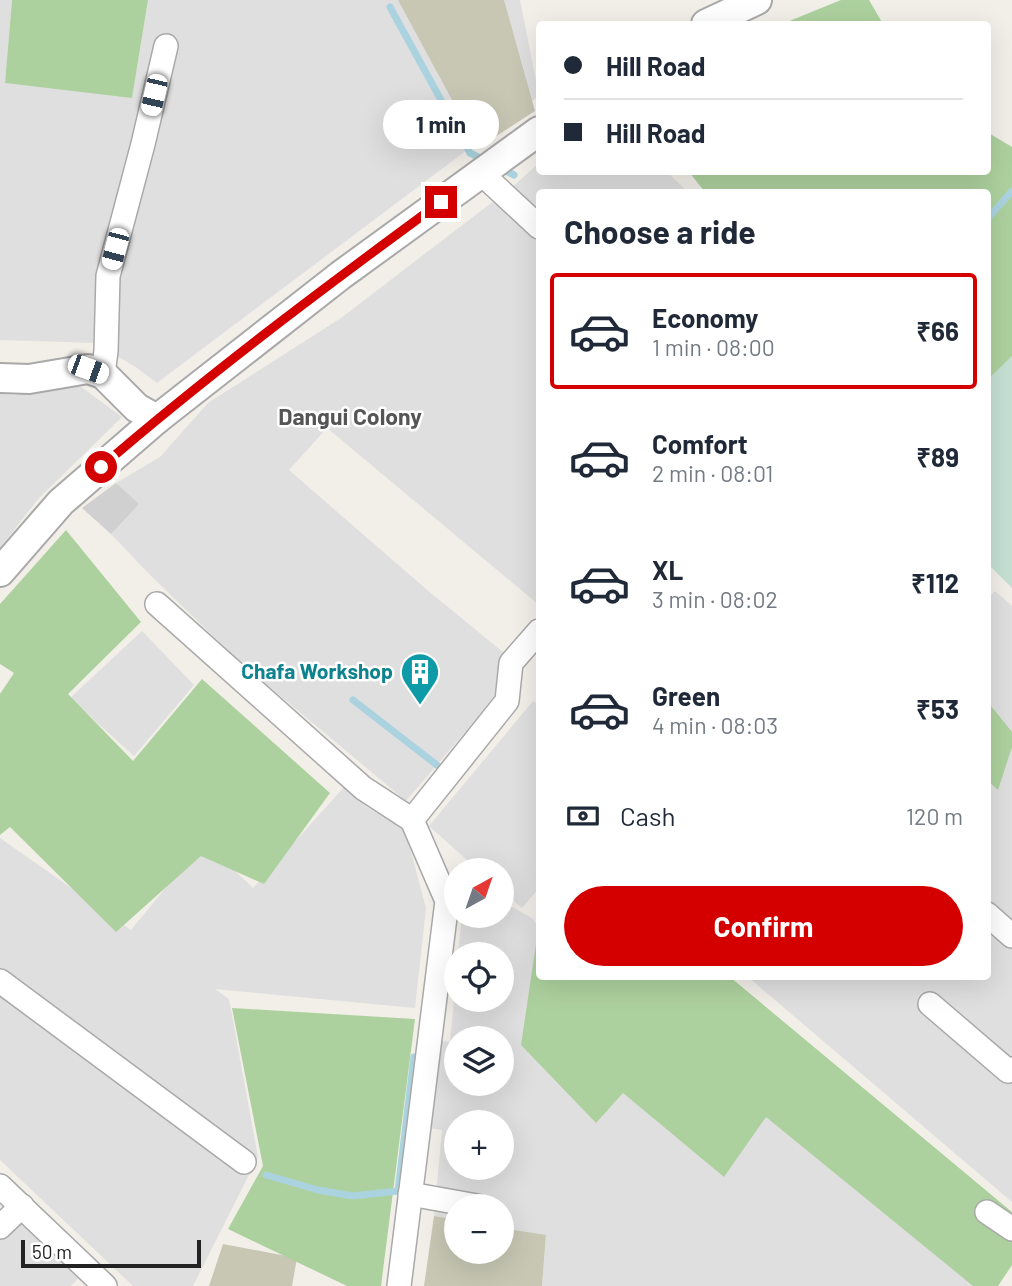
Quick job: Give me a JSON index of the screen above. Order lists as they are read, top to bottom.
{
  "districts": ["Dangui Colony"],
  "places": {
    "building": ["Chafa Workshop"]
  },
  "scale_bar": "50 m",
  "north": "top right",
  "page": {
    "banner": ["Hill Road", "Hill Road"],
    "bubble": "1 min",
    "heading": "Choose a ride",
    "list": [
      {
        "name": "Economy",
        "note": "1 min · 08:00",
        "value": "₹66"
      },
      {
        "name": "Comfort",
        "note": "2 min · 08:01",
        "value": "₹89"
      },
      {
        "name": "XL",
        "note": "3 min · 08:02",
        "value": "₹112"
      },
      {
        "name": "Green",
        "note": "4 min · 08:03",
        "value": "₹53"
      }
    ],
    "pay": ["Cash", "120 m"],
    "map_buttons": ["+", "−"],
    "buttons": "Confirm",
    "scale": "50 m"
  }
}
